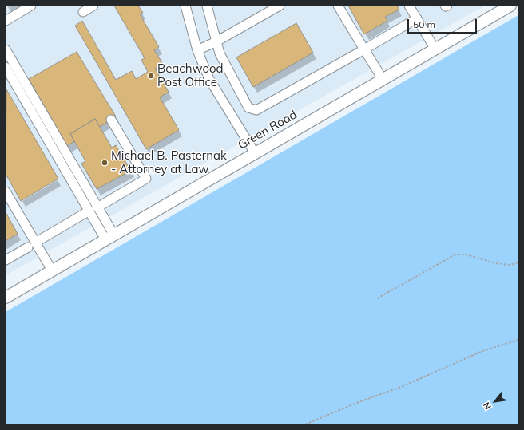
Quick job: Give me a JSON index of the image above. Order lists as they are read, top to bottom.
{
  "streets": {
    "main road": ["Green Road"]
  },
  "places": ["Beachwood Post Office", "Michael B. Pasternak - Attorney at Law"],
  "scale_bar": "50 m",
  "north": "bottom left"
}
